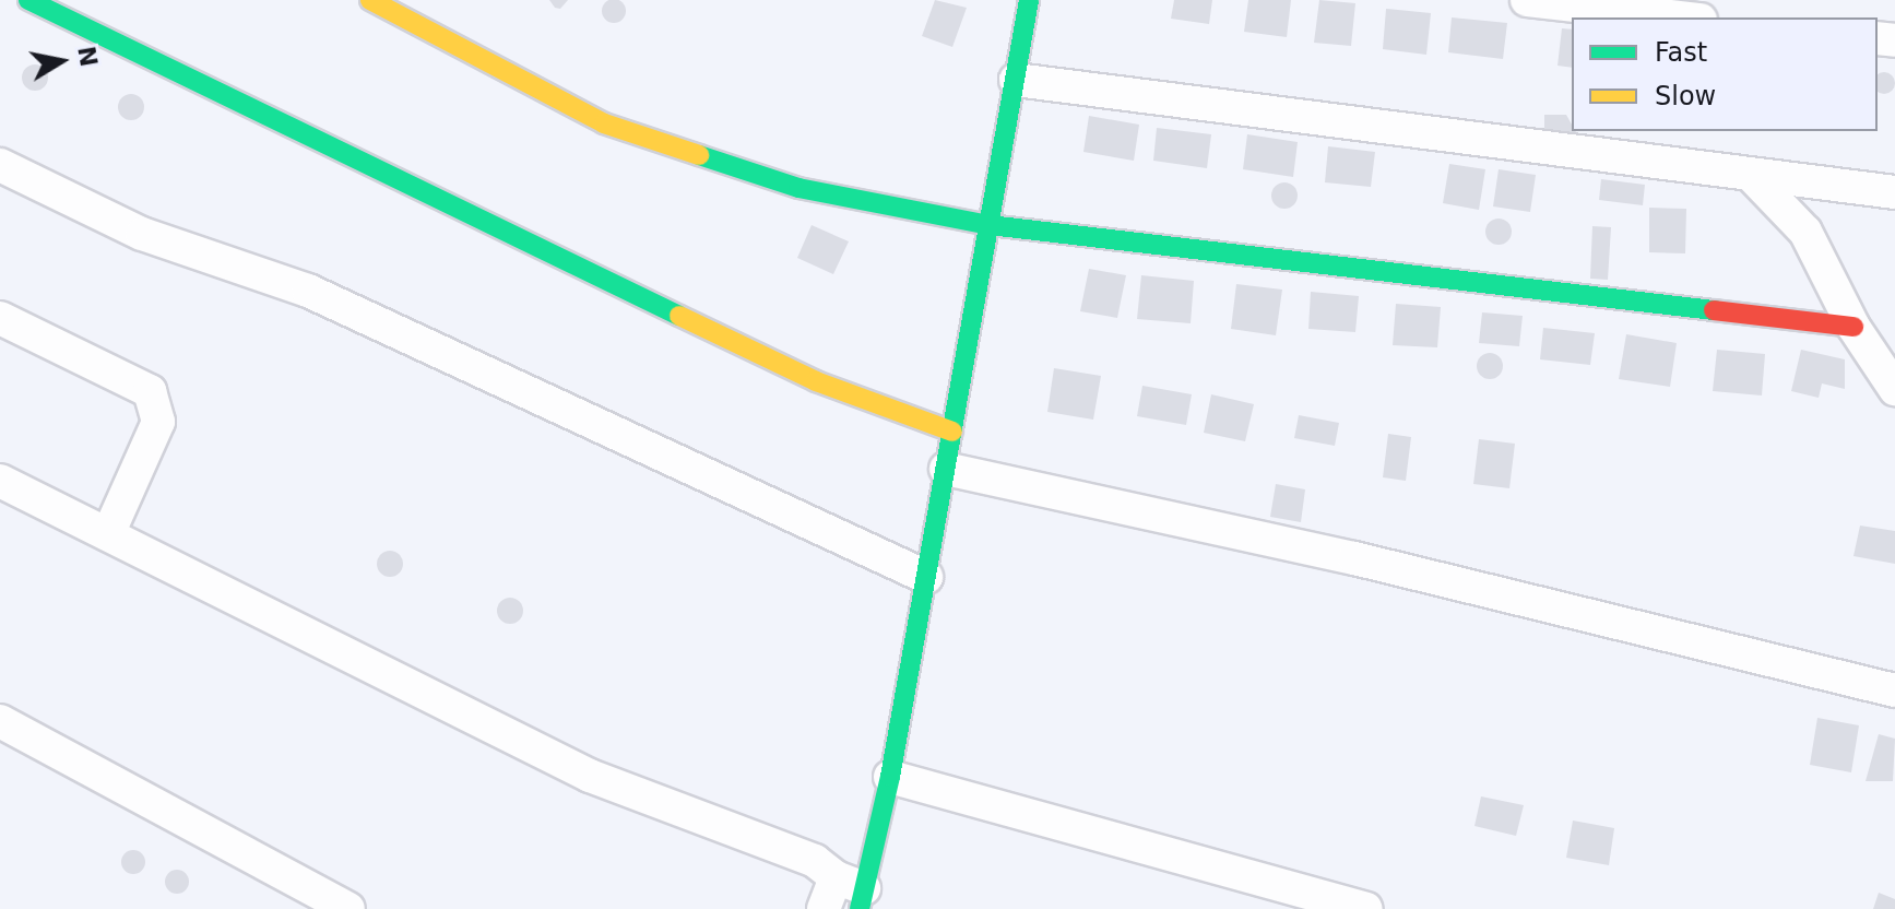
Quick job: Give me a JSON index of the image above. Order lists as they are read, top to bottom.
{
  "legend": ["Fast", "Slow"],
  "north": "right"
}
